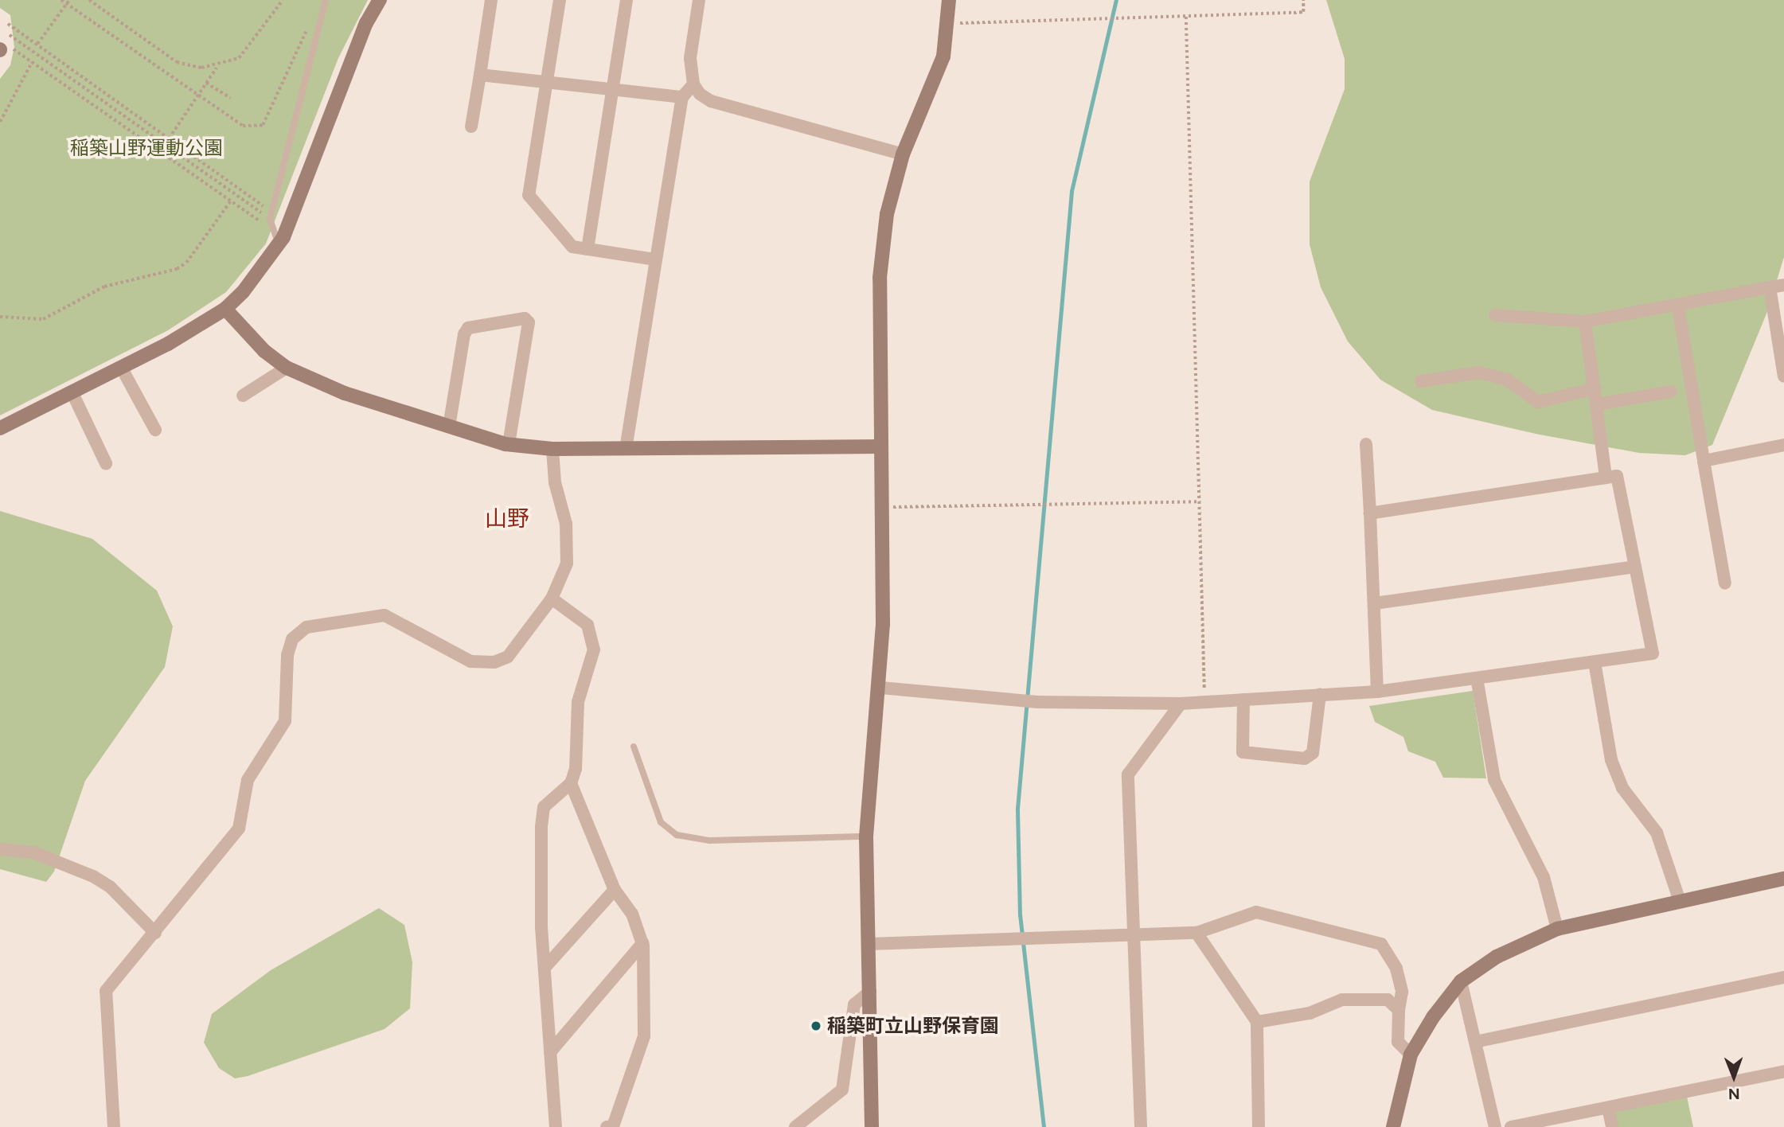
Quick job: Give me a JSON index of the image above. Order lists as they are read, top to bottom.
{
  "districts": ["山野"],
  "parks": ["稲築山野運動公園"],
  "places": ["稲築町立山野保育園"],
  "north": "bottom"
}
